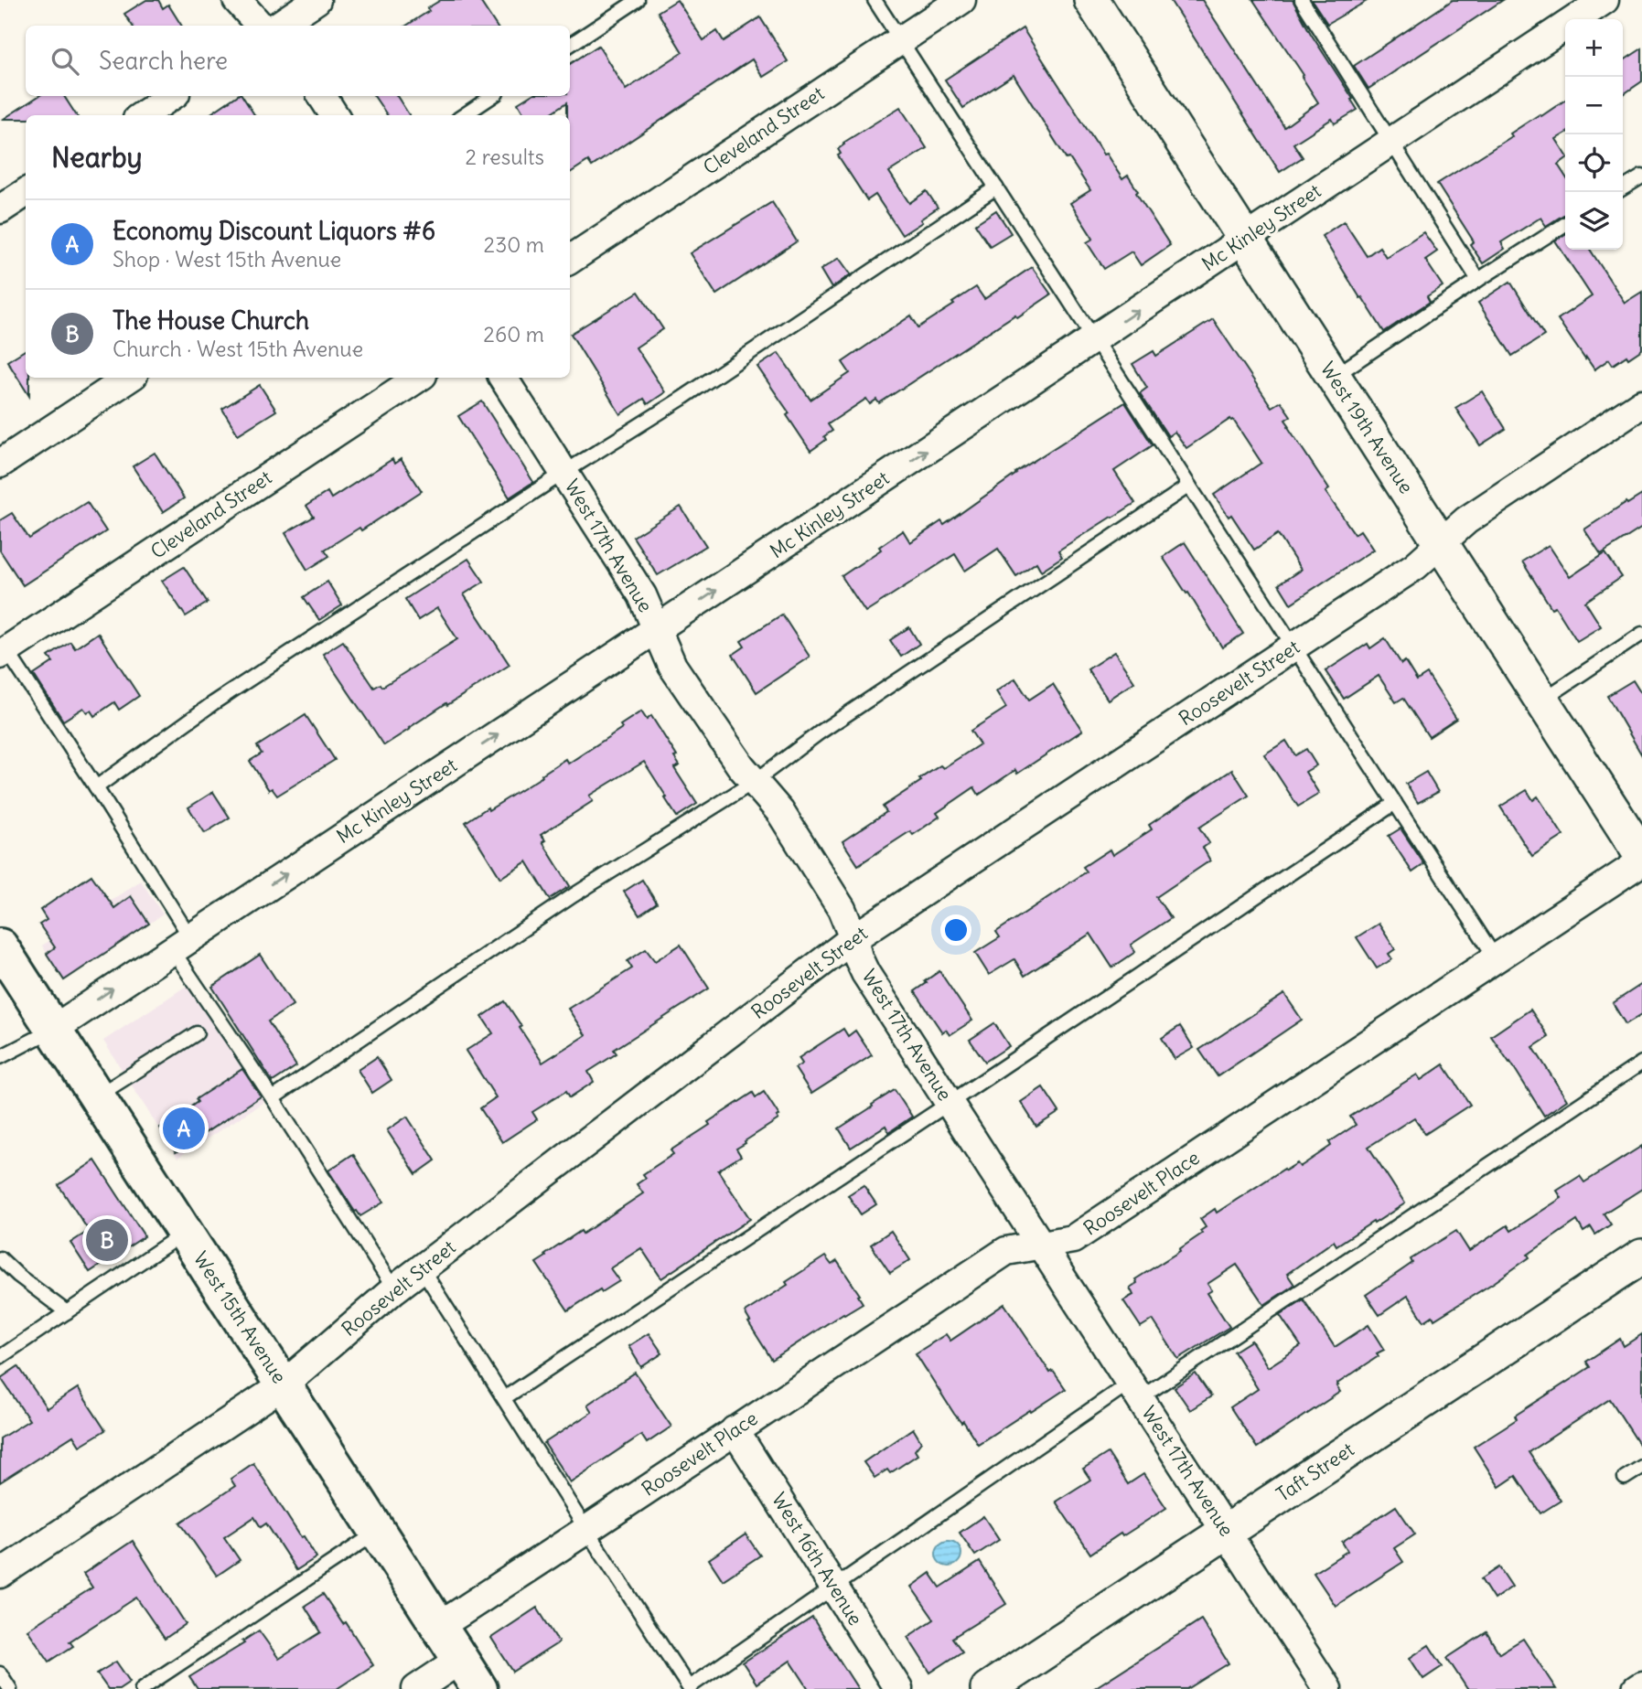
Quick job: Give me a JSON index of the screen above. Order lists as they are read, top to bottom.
{
  "streets": {
    "main road": ["West 15th Avenue"],
    "street": [
      "Cleveland Street",
      "Mc Kinley Street",
      "West 19th Avenue",
      "West 17th Avenue",
      "Roosevelt Street",
      "Roosevelt Place",
      "Taft Street",
      "West 16th Avenue"
    ]
  },
  "crossings": [
    ["Mc Kinley Street", "West 19th Avenue"],
    ["Mc Kinley Street", "West 17th Avenue"],
    ["Mc Kinley Street", "West 15th Avenue"],
    ["West 19th Avenue", "Roosevelt Street"],
    ["West 19th Avenue", "Roosevelt Place"],
    ["West 17th Avenue", "Roosevelt Street"],
    ["West 17th Avenue", "Roosevelt Place"],
    ["West 17th Avenue", "Taft Street"],
    ["Roosevelt Street", "West 15th Avenue"],
    ["Roosevelt Place", "West 15th Avenue"],
    ["Roosevelt Place", "West 16th Avenue"]
  ],
  "one_way": ["Mc Kinley Street"],
  "page": {
    "map_buttons": ["+", "−"],
    "search": "Search here",
    "heading": ["Nearby", "2 results"],
    "list": [
      {
        "mark": "A",
        "name": "Economy Discount Liquors #6",
        "note": "Shop · West 15th Avenue",
        "value": "230 m"
      },
      {
        "mark": "B",
        "name": "The House Church",
        "note": "Church · West 15th Avenue",
        "value": "260 m"
      }
    ],
    "pins": ["A", "B"]
  }
}
